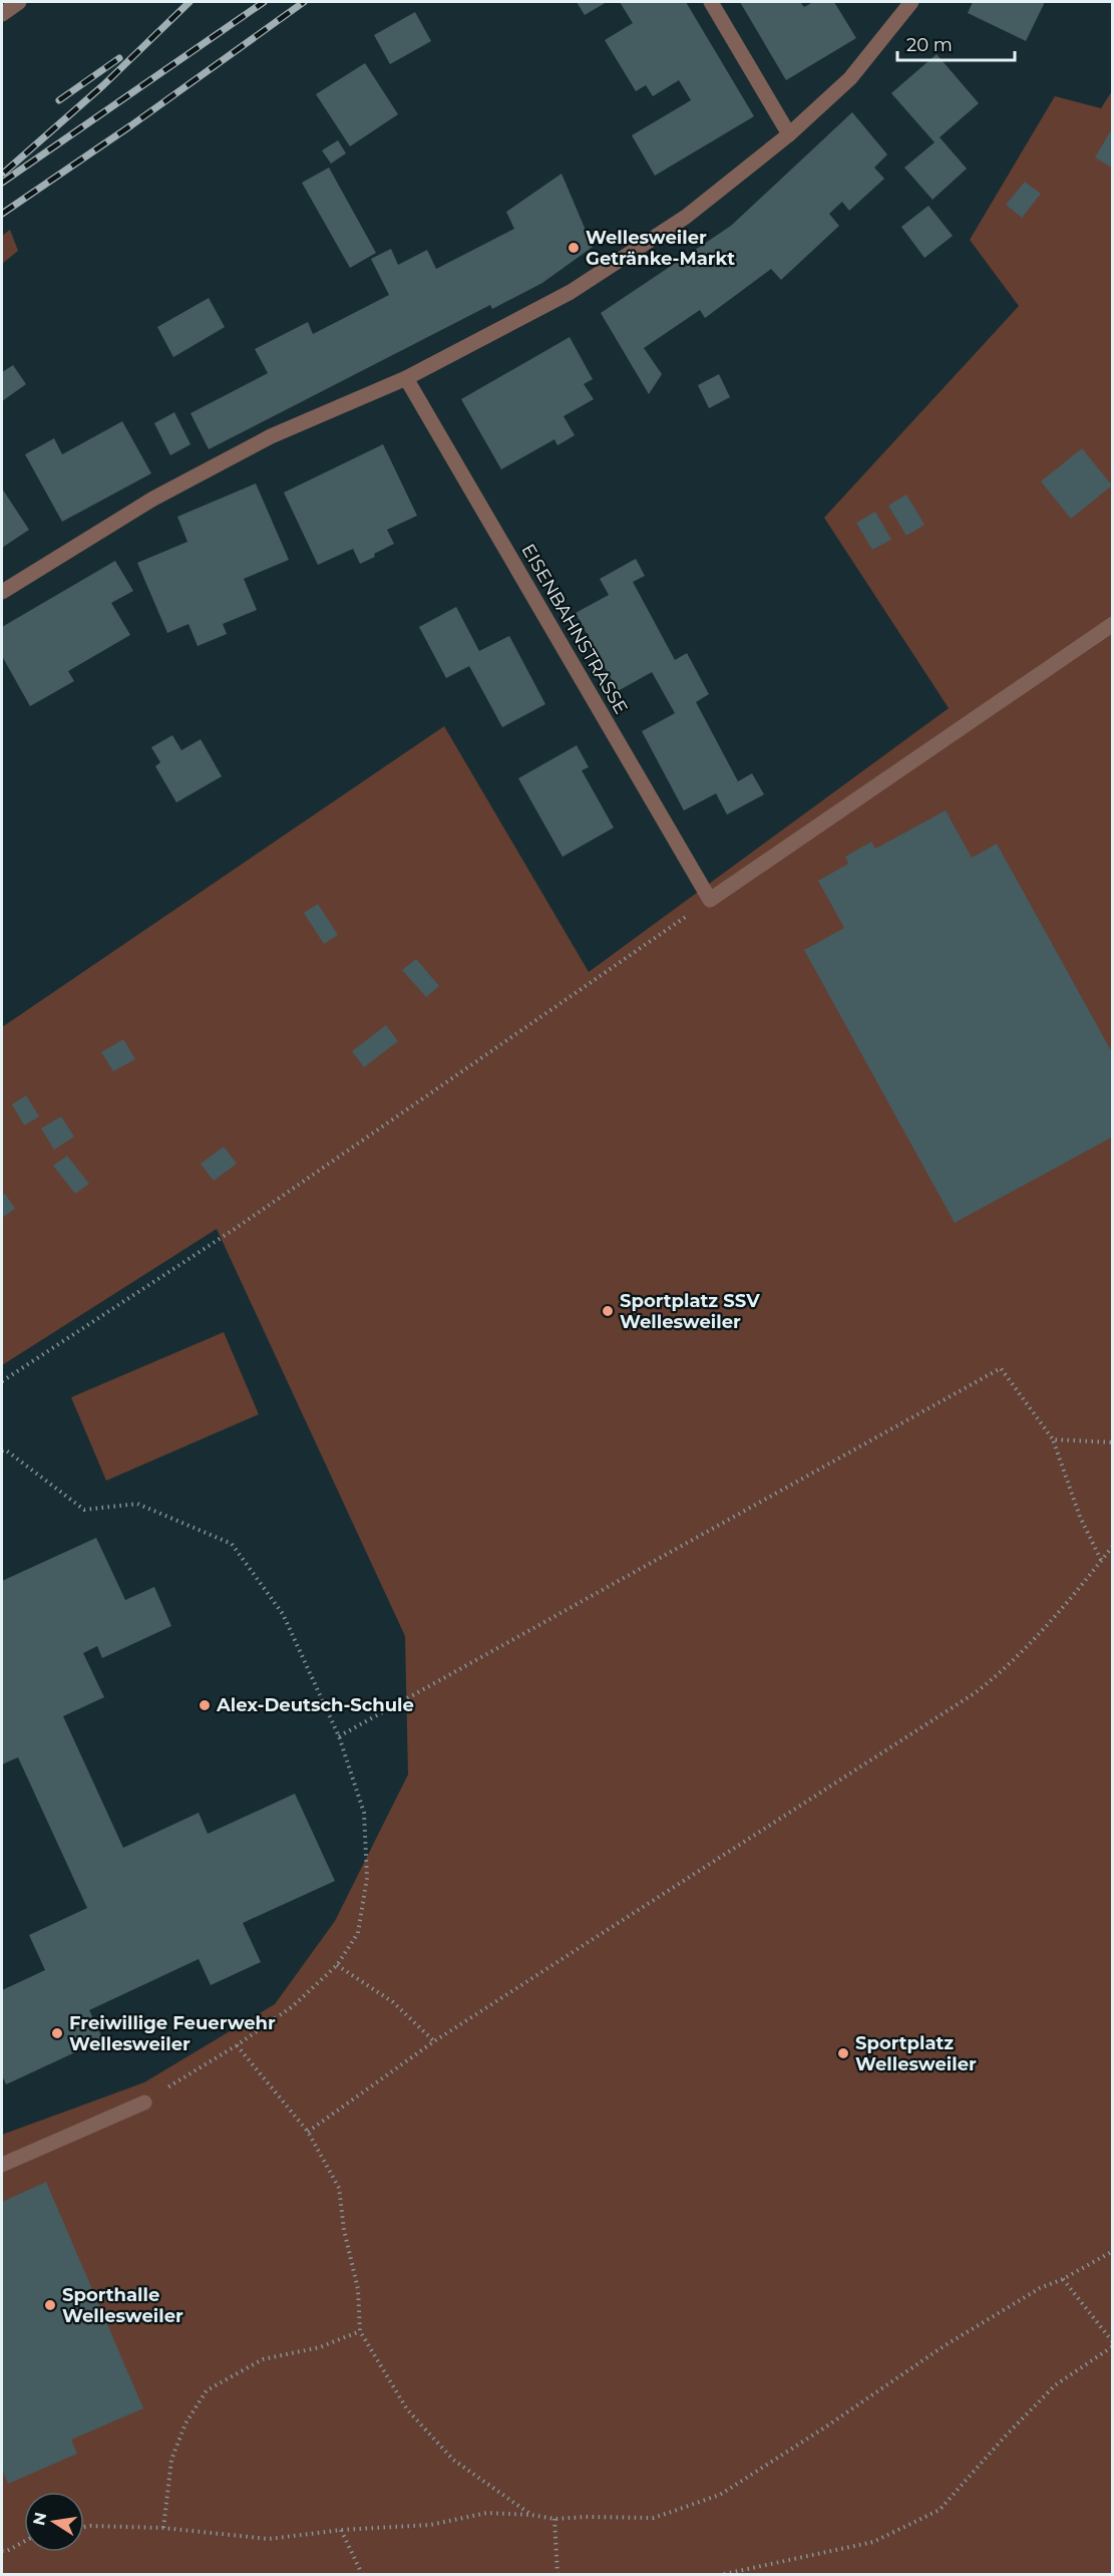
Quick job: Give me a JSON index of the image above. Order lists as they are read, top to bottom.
{
  "streets": {
    "street": ["EISENBAHNSTRASSE"]
  },
  "places": [
    "Wellesweiler Getränke-Markt",
    "Sportplatz SSV Wellesweiler",
    "Alex-Deutsch-Schule",
    "Freiwillige Feuerwehr Wellesweiler",
    "Sportplatz Wellesweiler",
    "Sporthalle Wellesweiler"
  ],
  "scale_bar": "20 m",
  "north": "left"
}
